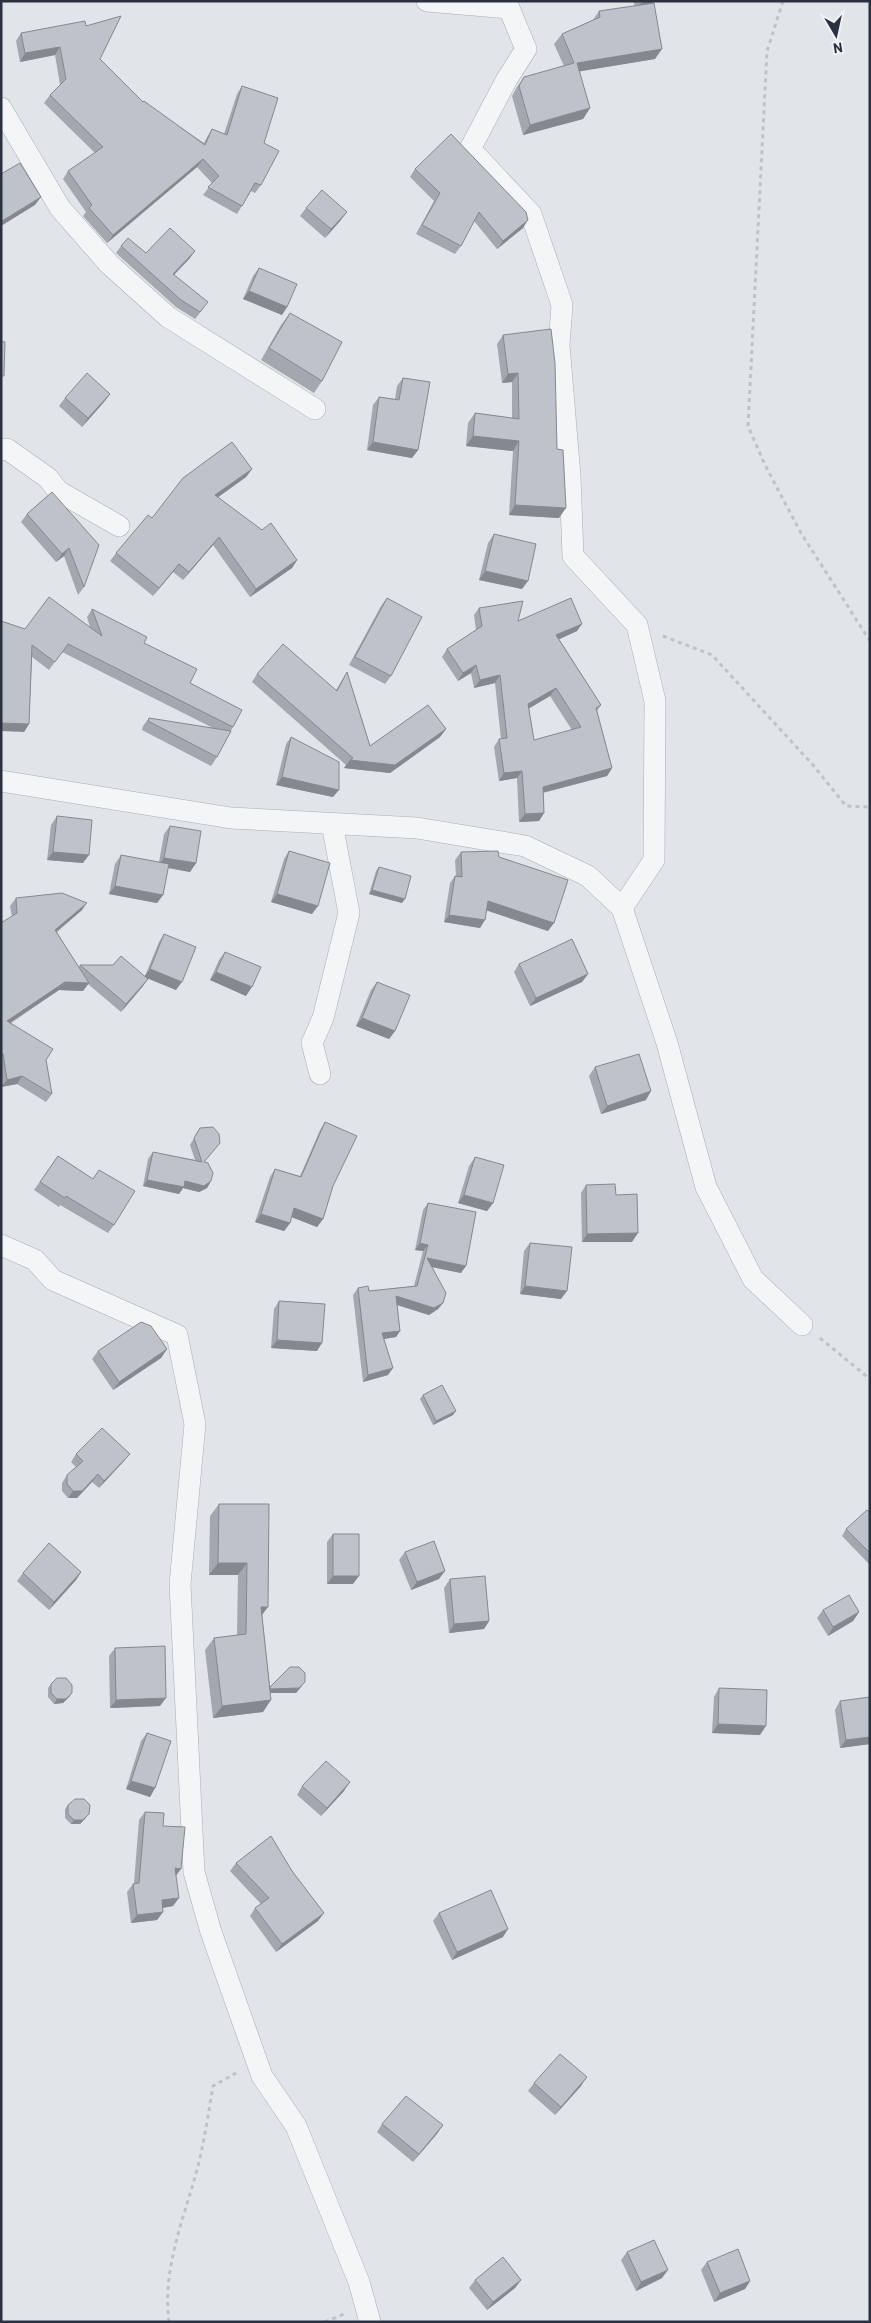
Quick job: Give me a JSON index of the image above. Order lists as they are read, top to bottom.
{
  "north": "bottom"
}
